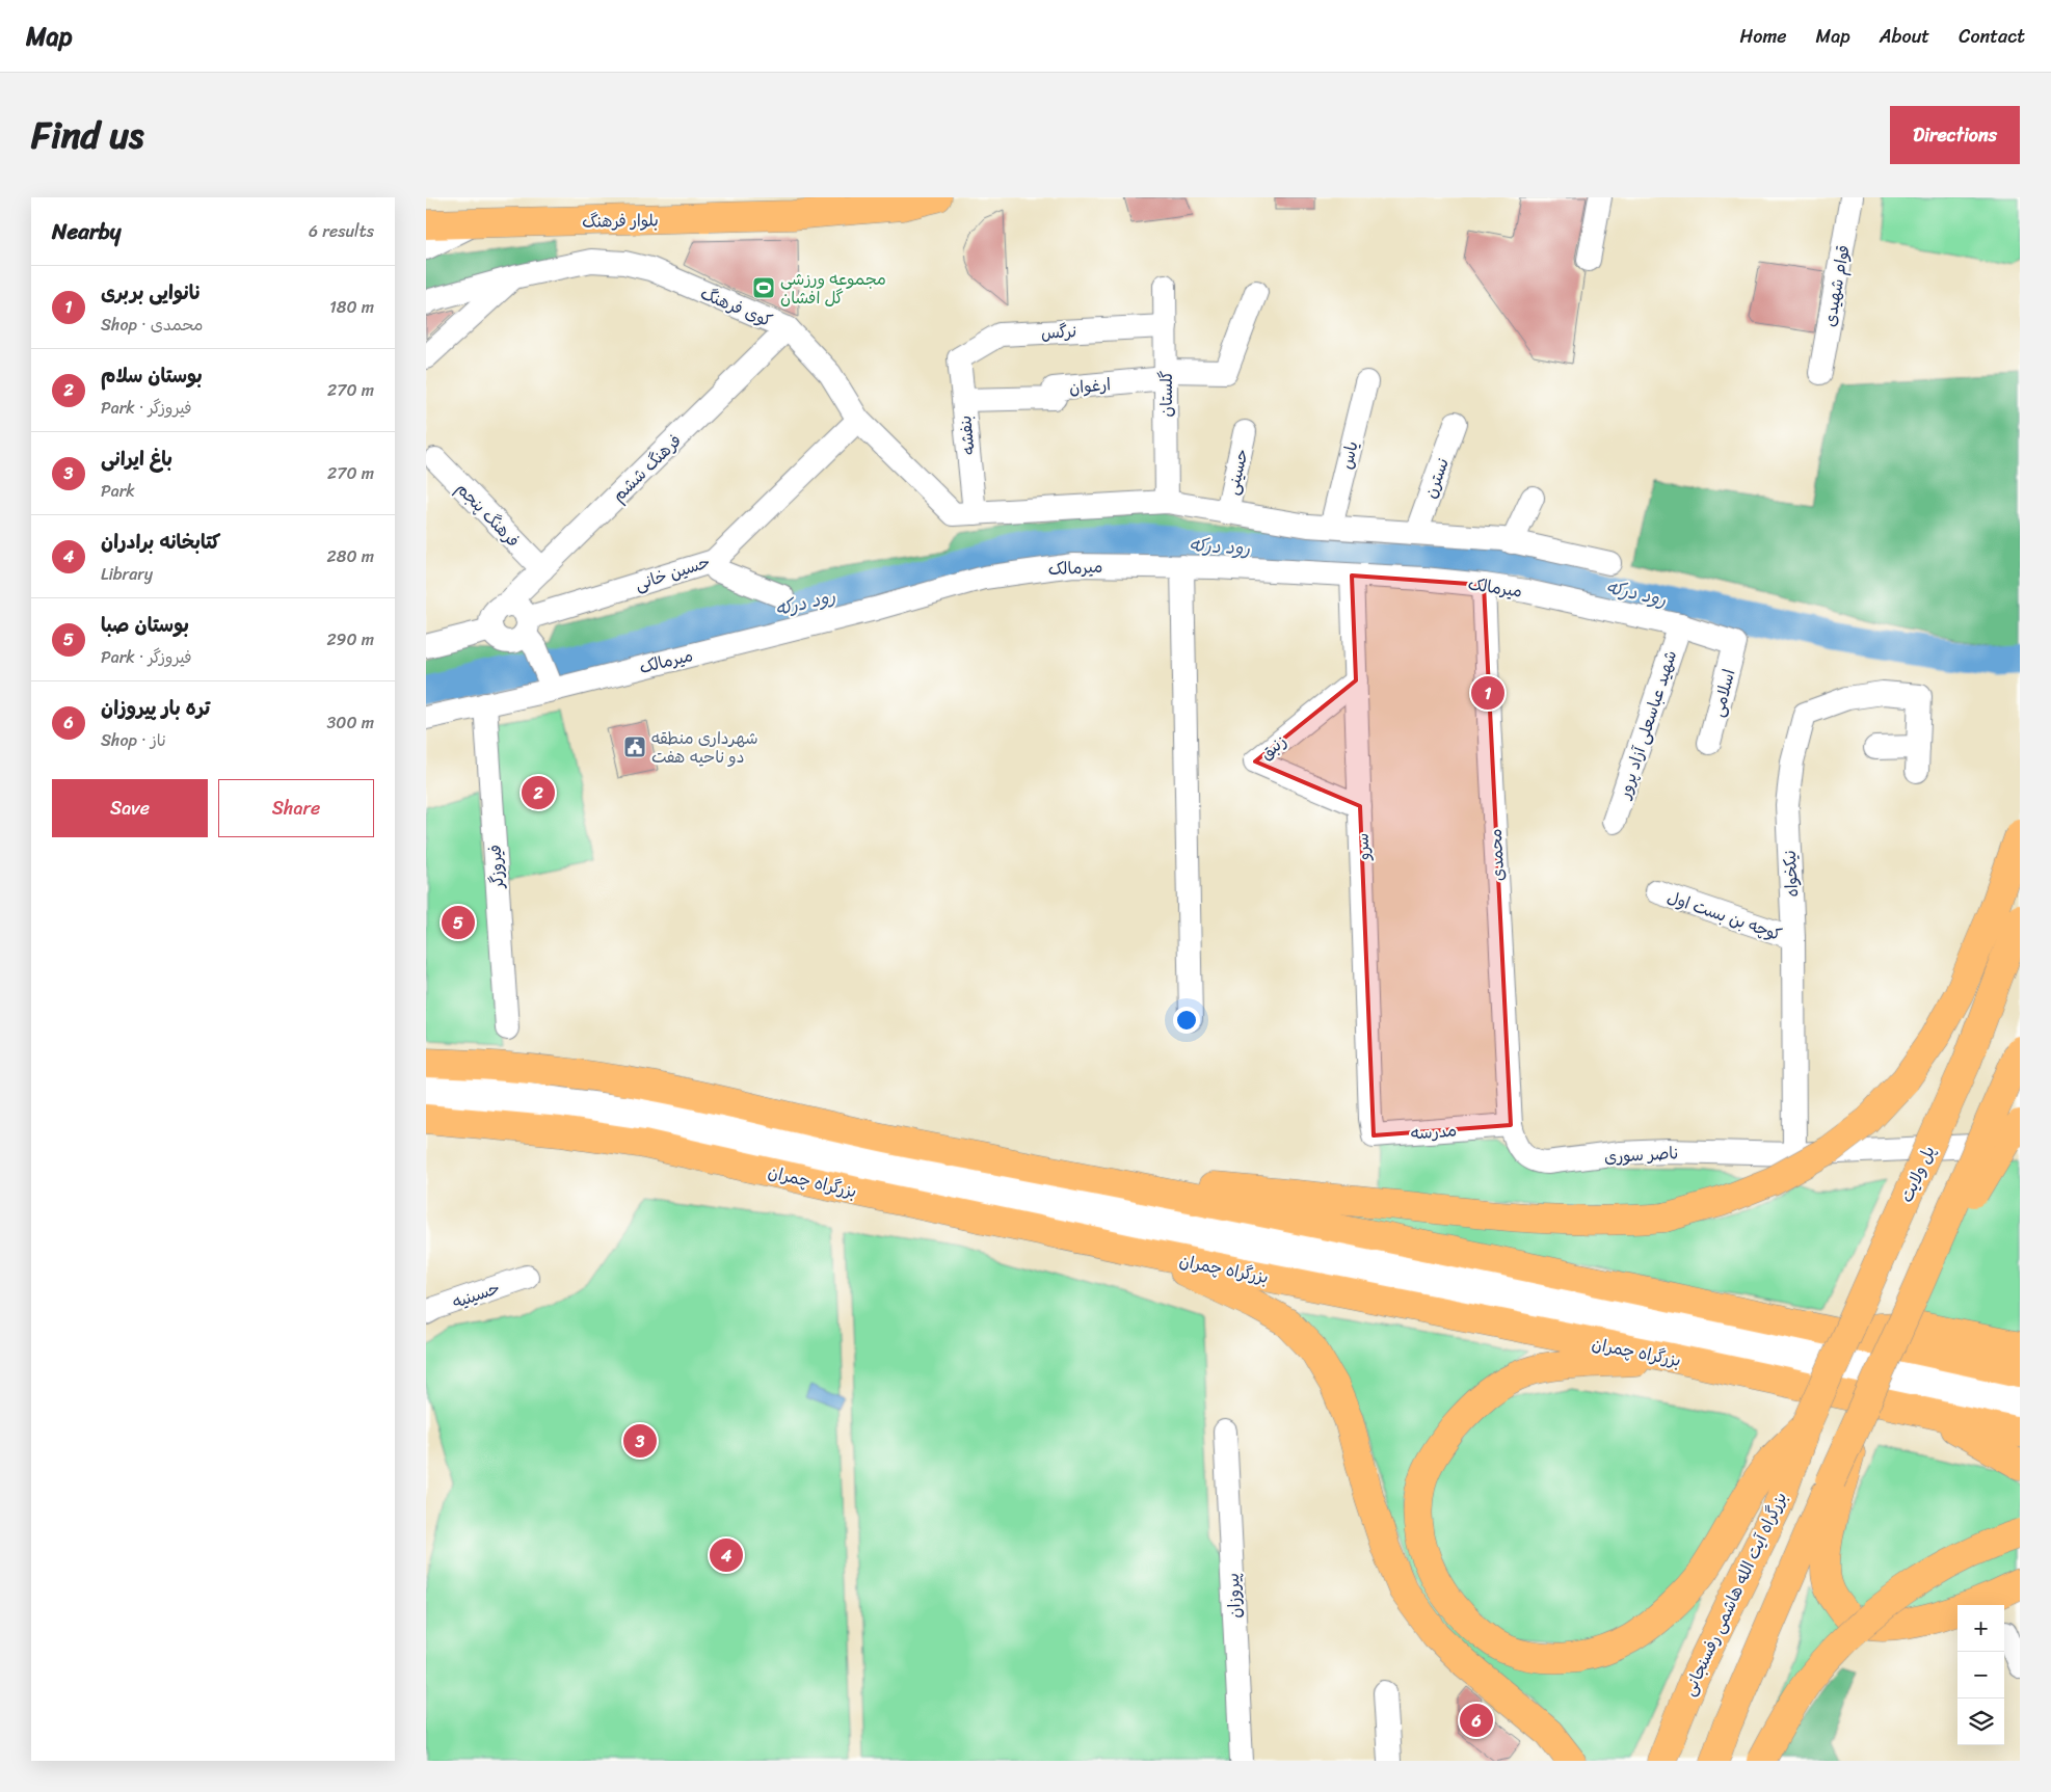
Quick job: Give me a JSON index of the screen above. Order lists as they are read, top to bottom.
{
  "streets": {
    "main road": [
      "بلوار فرهنگ",
      "پل ولایت",
      "بزرگراه چمران",
      "بزرگراه آیت الله هاشمی رفسنجانی"
    ],
    "street": [
      "قوام شهیدی",
      "کوی فرهنگ",
      "نرگس",
      "ارغوان",
      "گلستان",
      "بنفشه",
      "یاس",
      "فرهنگ ششم",
      "حسینی",
      "نسترن",
      "فرهنگ پنجم",
      "میرمالک",
      "حسین خانی",
      "اسلامی",
      "شهید عباسعلی آزاد پرور",
      "زنبق",
      "سرو",
      "محمدی",
      "فیروزگر",
      "نیکخواه",
      "کوچه بن بست اول",
      "مدرسه",
      "ناصر سوری",
      "حسینیه",
      "پیروزان"
    ]
  },
  "crossings": [
    ["کوی فرهنگ", "بنفشه"],
    ["کوی فرهنگ", "فرهنگ ششم"],
    ["کوی فرهنگ", "حسین خانی"],
    ["نرگس", "گلستان"],
    ["نرگس", "بنفشه"],
    ["ارغوان", "گلستان"],
    ["ارغوان", "بنفشه"],
    ["فرهنگ ششم", "فرهنگ پنجم"],
    ["فرهنگ ششم", "حسین خانی"],
    ["میرمالک", "اسلامی"],
    ["میرمالک", "شهید عباسعلی آزاد پرور"],
    ["میرمالک", "سرو"],
    ["میرمالک", "محمدی"],
    ["میرمالک", "فیروزگر"],
    ["زنبق", "سرو"],
    ["سرو", "مدرسه"],
    ["محمدی", "مدرسه"],
    ["محمدی", "ناصر سوری"],
    ["نیکخواه", "کوچه بن بست اول"],
    ["نیکخواه", "ناصر سوری"],
    ["مدرسه", "ناصر سوری"],
    ["پل ولایت", "بزرگراه آیت الله هاشمی رفسنجانی"]
  ],
  "water": ["رود درکه"],
  "places": {
    "sports": ["مجموعه ورزشی گل افشان"],
    "public building": ["شهرداری منطقه دو ناحیه هفت"]
  },
  "page": {
    "header": "Map",
    "nav": [
      "Home",
      "Map",
      "About",
      "Contact"
    ],
    "title": "Find us",
    "buttons": [
      "Directions",
      ["Save", "Share"]
    ],
    "heading": ["Nearby", "6 results"],
    "list": [
      {
        "mark": "1",
        "name": "نانوایی بربری",
        "note": "Shop · محمدی",
        "value": "180 m"
      },
      {
        "mark": "2",
        "name": "بوستان سلام",
        "note": "Park · فیروزگر",
        "value": "270 m"
      },
      {
        "mark": "3",
        "name": "باغ ایرانی",
        "note": "Park",
        "value": "270 m"
      },
      {
        "mark": "4",
        "name": "کتابخانه برادران",
        "note": "Library",
        "value": "280 m"
      },
      {
        "mark": "5",
        "name": "بوستان صبا",
        "note": "Park · فیروزگر",
        "value": "290 m"
      },
      {
        "mark": "6",
        "name": "تره بار پیروزان",
        "note": "Shop · ناز",
        "value": "300 m"
      }
    ],
    "pins": [
      "1",
      "2",
      "5",
      "3",
      "4",
      "6"
    ],
    "map_buttons": ["+", "−"]
  }
}
